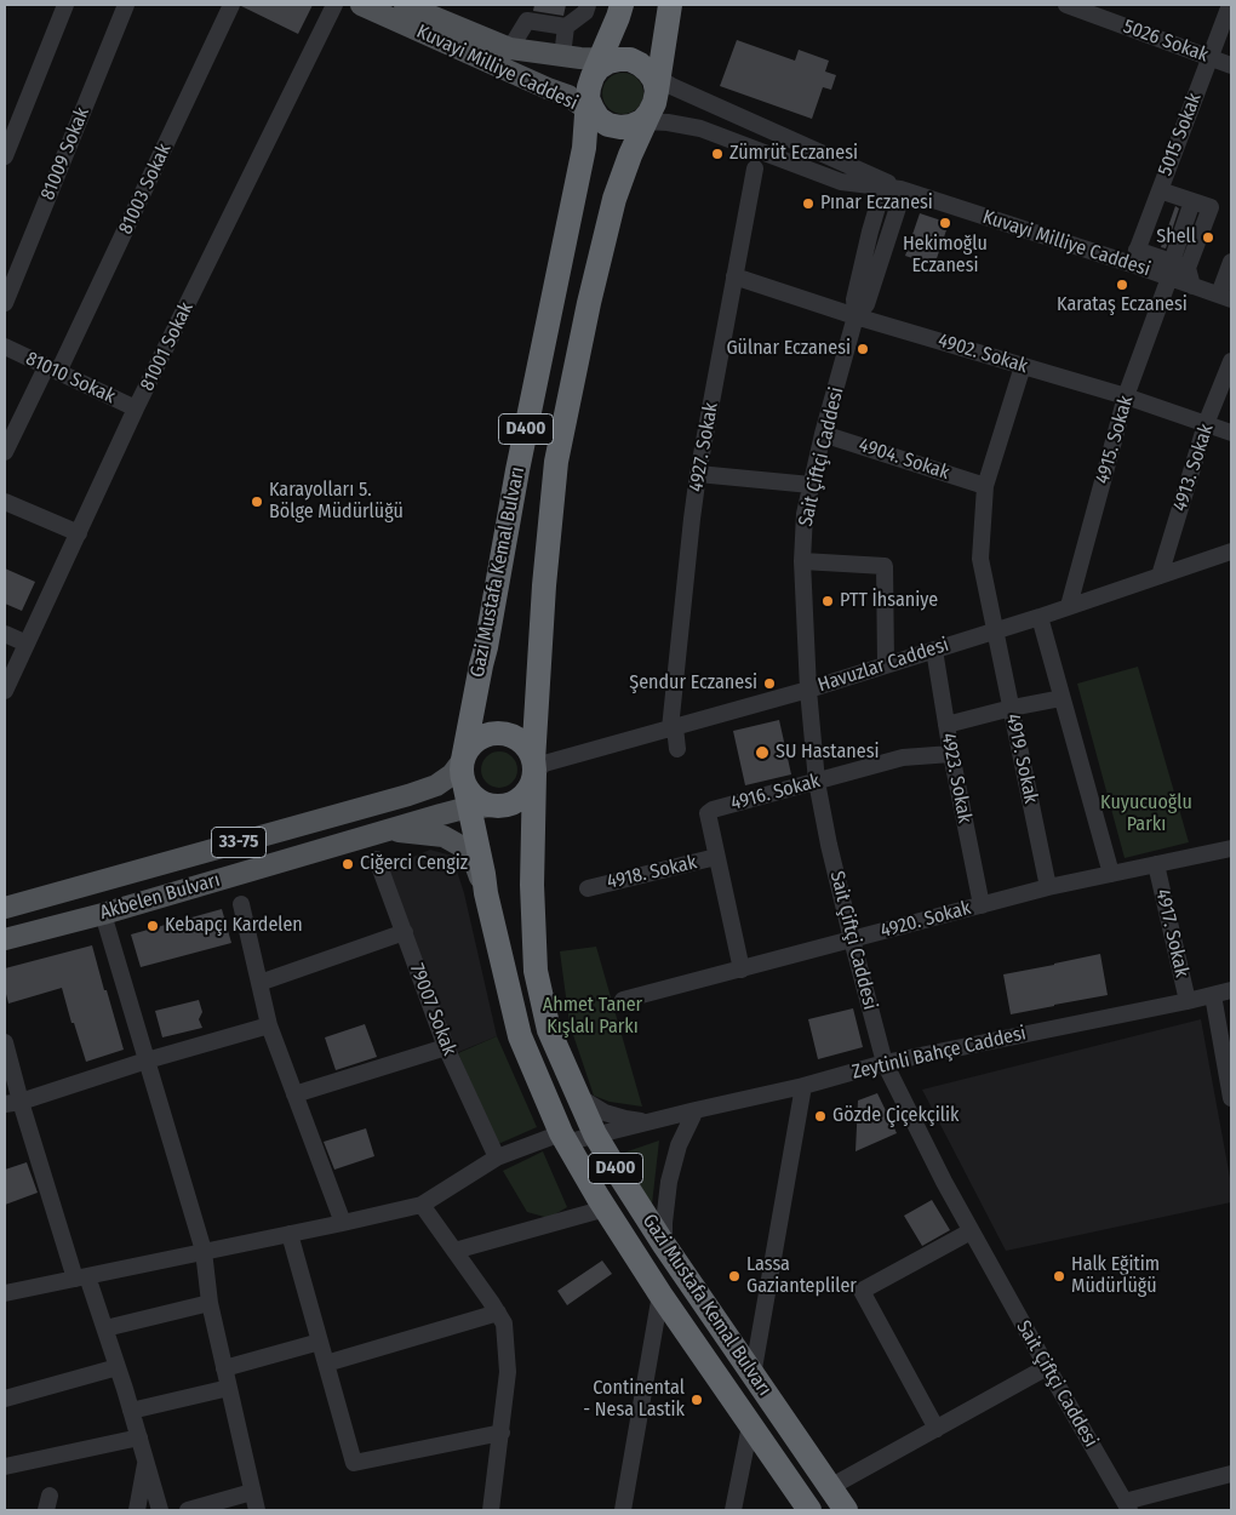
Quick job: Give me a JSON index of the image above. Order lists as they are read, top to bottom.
{
  "streets": {
    "highway": ["D400", "Gazi Mustafa Kemal Bulvarı"],
    "main road": ["Kuvayi Milliye Caddesi", "33-75", "Akbelen Bulvarı"],
    "street": [
      "5026 Sokak",
      "5015 Sokak",
      "81009 Sokak",
      "81003 Sokak",
      "81001 Sokak",
      "4902. Sokak",
      "81010 Sokak",
      "4915. Sokak",
      "4927. Sokak",
      "Sait Çiftçi Caddesi",
      "4904. Sokak",
      "4913. Sokak",
      "Havuzlar Caddesi",
      "4919. Sokak",
      "4923. Sokak",
      "4916. Sokak",
      "4918. Sokak",
      "4920. Sokak",
      "4917. Sokak",
      "79007 Sokak",
      "Zeytinli Bahçe Caddesi"
    ]
  },
  "crossings": [
    ["5026 Sokak", "5015 Sokak"],
    ["Kuvayi Milliye Caddesi", "5015 Sokak"],
    ["Kuvayi Milliye Caddesi", "4915. Sokak"],
    ["Kuvayi Milliye Caddesi", "Sait Çiftçi Caddesi"],
    ["Kuvayi Milliye Caddesi", "Gazi Mustafa Kemal Bulvarı"],
    ["5015 Sokak", "4915. Sokak"],
    ["81003 Sokak", "81010 Sokak"],
    ["81001 Sokak", "81010 Sokak"],
    ["4902. Sokak", "4915. Sokak"],
    ["4902. Sokak", "4927. Sokak"],
    ["4902. Sokak", "Sait Çiftçi Caddesi"],
    ["4902. Sokak", "4913. Sokak"],
    ["4902. Sokak", "4919. Sokak"],
    ["4915. Sokak", "Havuzlar Caddesi"],
    ["4927. Sokak", "Havuzlar Caddesi"],
    ["Sait Çiftçi Caddesi", "4904. Sokak"],
    ["Sait Çiftçi Caddesi", "Havuzlar Caddesi"],
    ["Sait Çiftçi Caddesi", "4916. Sokak"],
    ["Sait Çiftçi Caddesi", "4920. Sokak"],
    ["Sait Çiftçi Caddesi", "Zeytinli Bahçe Caddesi"],
    ["4904. Sokak", "4919. Sokak"],
    ["4913. Sokak", "Havuzlar Caddesi"],
    ["Gazi Mustafa Kemal Bulvarı", "Havuzlar Caddesi"],
    ["Gazi Mustafa Kemal Bulvarı", "Akbelen Bulvarı"],
    ["Havuzlar Caddesi", "4919. Sokak"],
    ["Havuzlar Caddesi", "4923. Sokak"],
    ["Havuzlar Caddesi", "Akbelen Bulvarı"],
    ["4919. Sokak", "4920. Sokak"],
    ["4923. Sokak", "4916. Sokak"],
    ["4923. Sokak", "4920. Sokak"],
    ["4916. Sokak", "4918. Sokak"],
    ["4920. Sokak", "4917. Sokak"],
    ["4917. Sokak", "Zeytinli Bahçe Caddesi"]
  ],
  "parks": ["Kuyucuoğlu Parkı", "Ahmet Taner Kışlalı Parkı"],
  "places": [
    "Zümrüt Eczanesi",
    "Pınar Eczanesi",
    "Hekimoğlu Eczanesi",
    "Shell",
    "Karataş Eczanesi",
    "Gülnar Eczanesi",
    "Karayolları 5. Bölge Müdürlüğü",
    "PTT İhsaniye",
    "Şendur Eczanesi",
    "SU Hastanesi",
    "Ciğerci Cengiz",
    "Kebapçı Kardelen",
    "Gözde Çiçekçilik",
    "Lassa Gaziantepliler",
    "Halk Eğitim Müdürlüğü",
    "Continental - Nesa Lastik"
  ]
}
